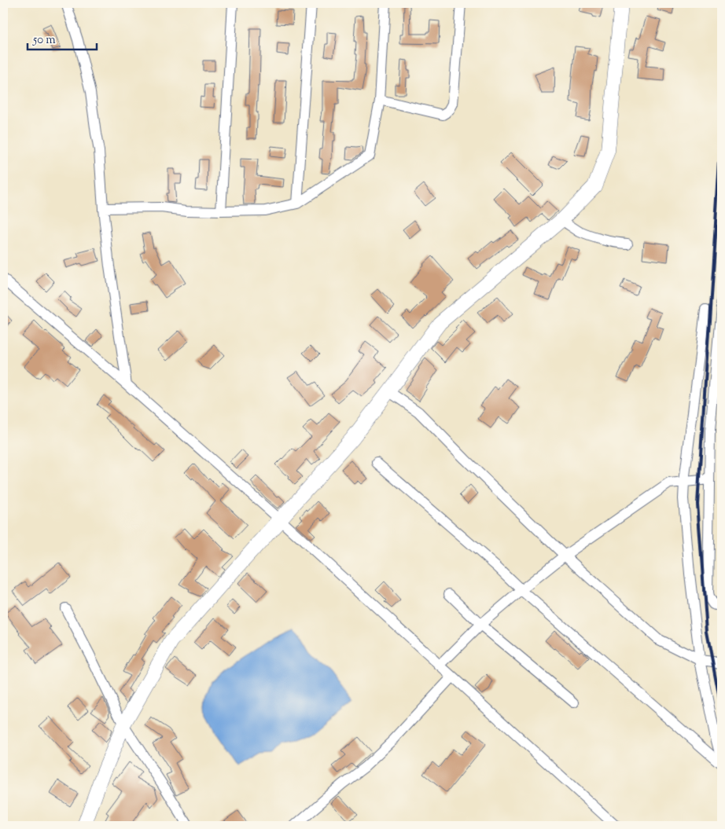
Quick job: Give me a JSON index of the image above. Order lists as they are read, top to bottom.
{
  "scale_bar": "50 m"
}
